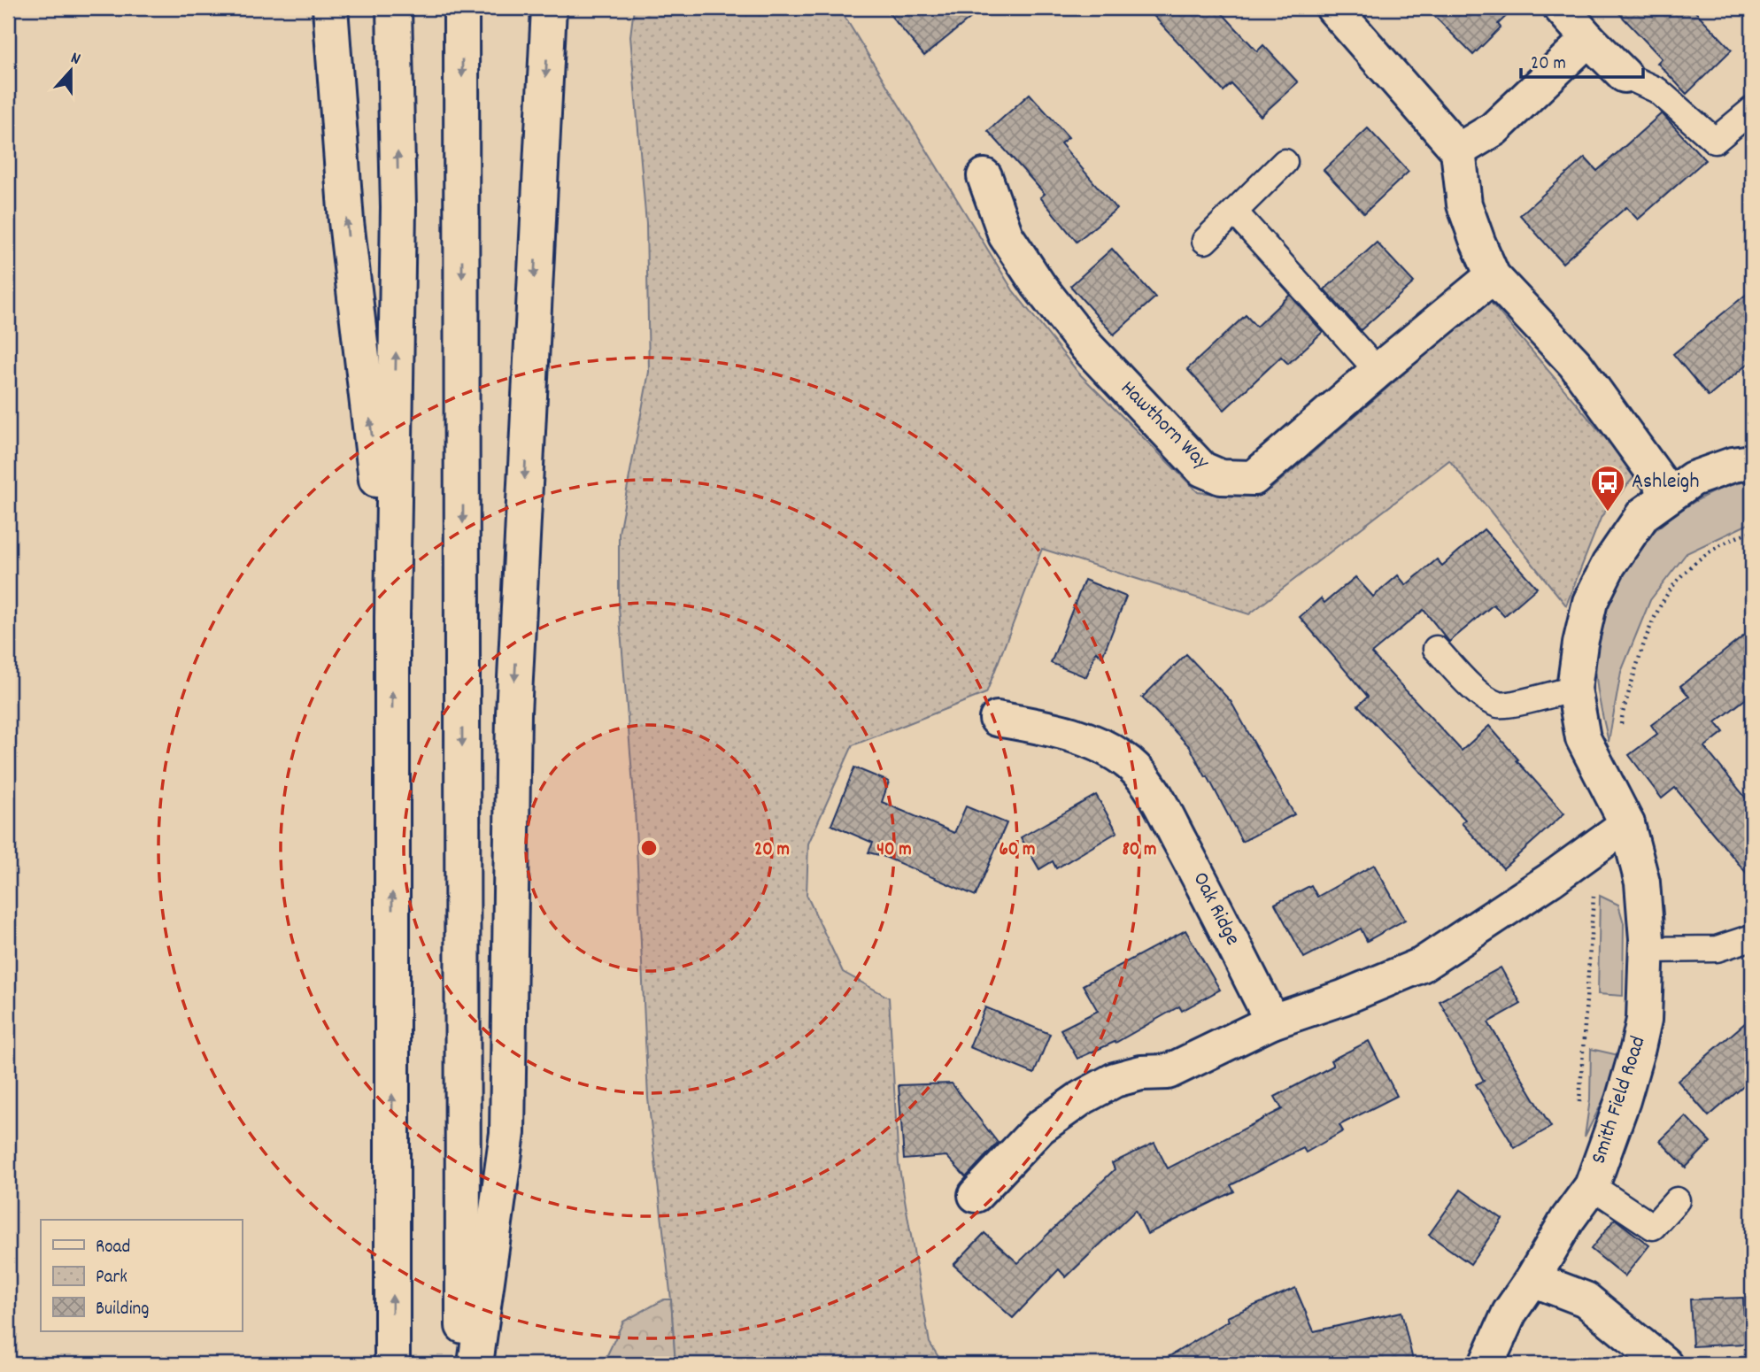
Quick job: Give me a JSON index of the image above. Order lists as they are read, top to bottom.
{
  "streets": {
    "main road": ["Hawthorn Way", "Oak Ridge", "Smith Field Road"]
  },
  "places": {
    "bus stop": ["Ashleigh"]
  },
  "legend": ["Road", "Park", "Building"],
  "scale_bar": "20 m",
  "north": "top",
  "rings": [
    "20 m",
    "40 m",
    "60 m",
    "80 m"
  ]
}
